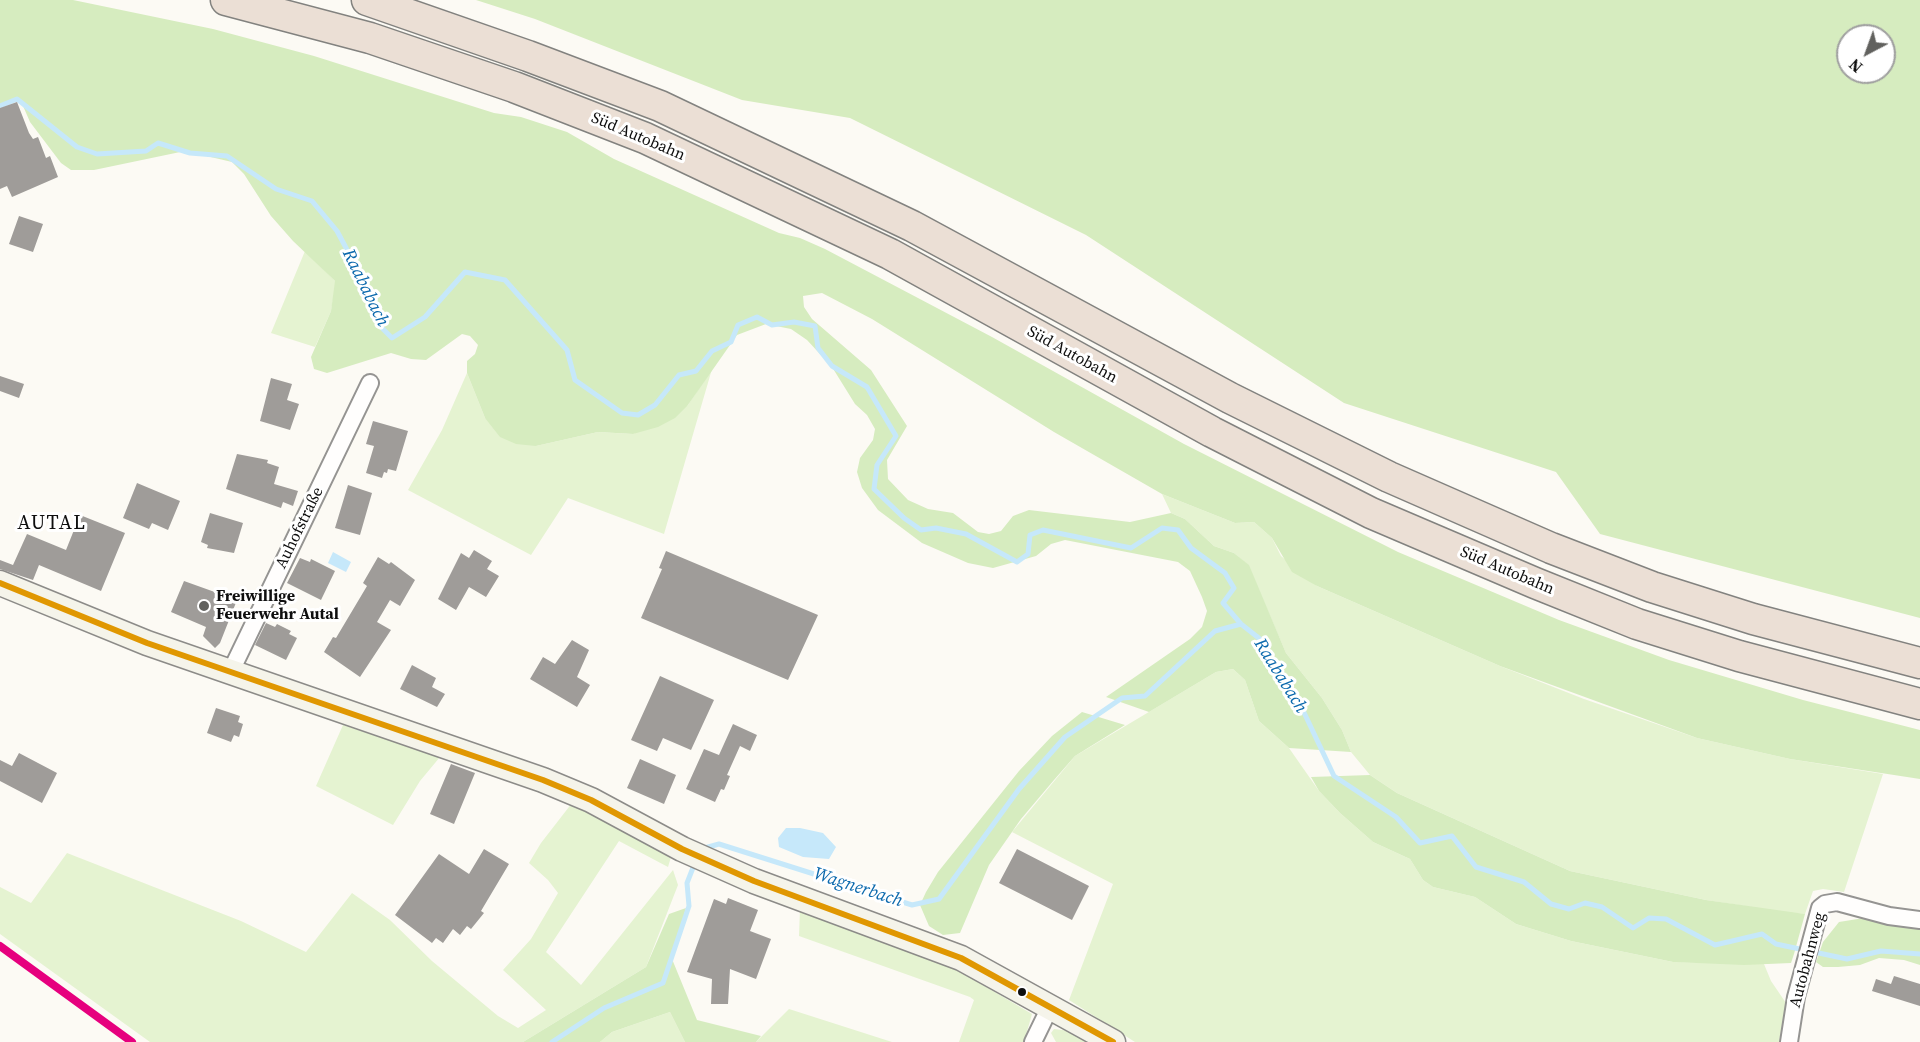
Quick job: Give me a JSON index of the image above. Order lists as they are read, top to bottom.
{
  "streets": {
    "highway": ["Süd Autobahn"],
    "street": ["Auhofstraße", "Autobahnweg"]
  },
  "districts": ["AUTAL"],
  "water": ["Raababach", "Wagnerbach"],
  "places": ["Freiwillige Feuerwehr Autal"],
  "north": "bottom left"
}
